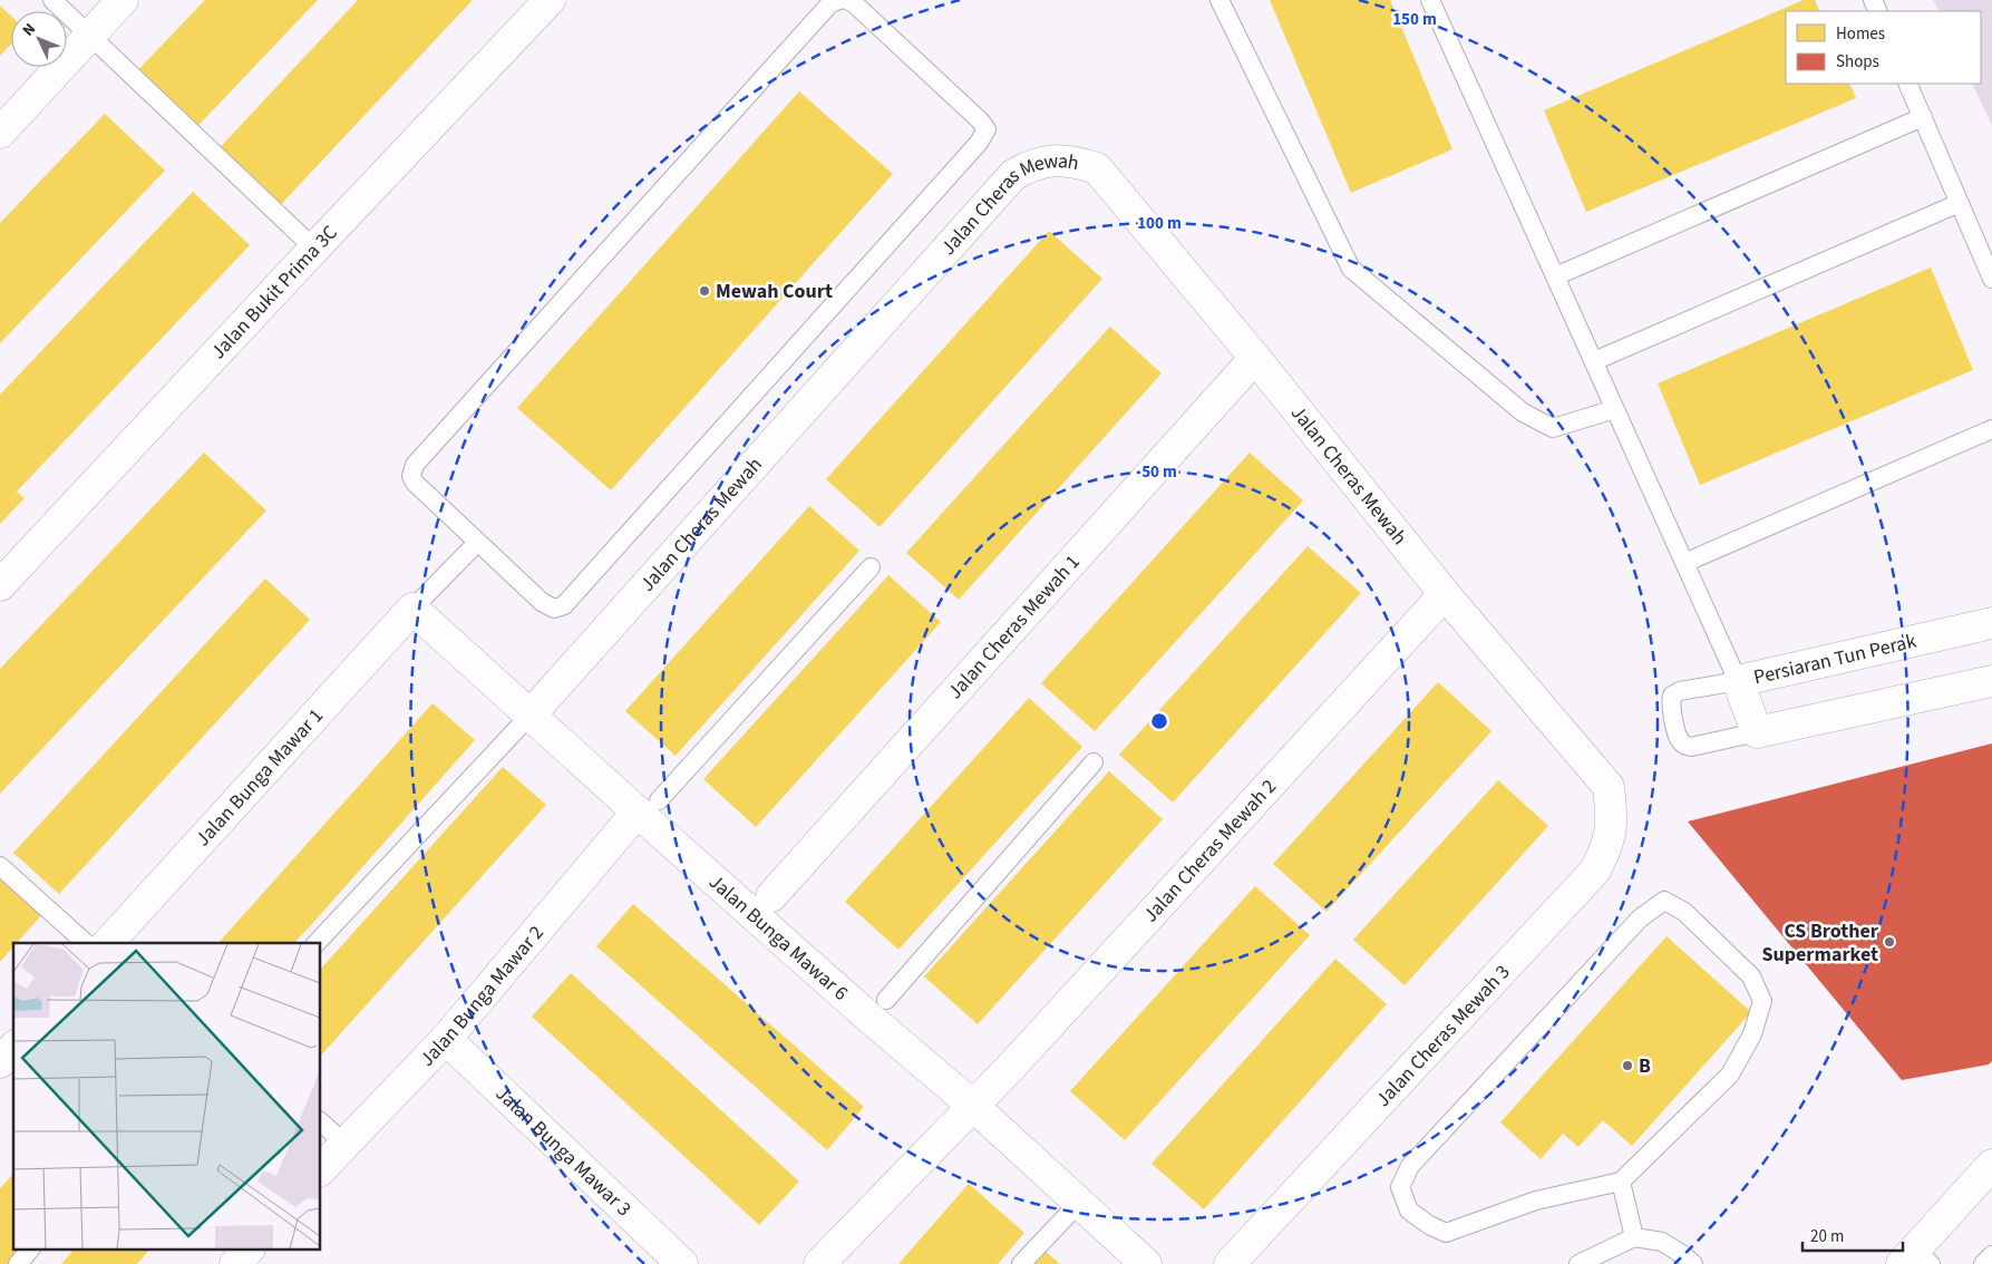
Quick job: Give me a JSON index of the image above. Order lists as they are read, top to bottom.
{
  "streets": {
    "street": [
      "Jalan Cheras Mewah",
      "Jalan Bukit Prima 3C",
      "Jalan Cheras Mewah 1",
      "Persiaran Tun Perak",
      "Jalan Bunga Mawar 1",
      "Jalan Cheras Mewah 2",
      "Jalan Bunga Mawar 6",
      "Jalan Bunga Mawar 2",
      "Jalan Cheras Mewah 3",
      "Jalan Bunga Mawar 3"
    ]
  },
  "crossings": [
    ["Jalan Cheras Mewah", "Jalan Cheras Mewah 1"],
    ["Jalan Cheras Mewah", "Jalan Cheras Mewah 2"],
    ["Jalan Cheras Mewah", "Jalan Bunga Mawar 6"],
    ["Jalan Cheras Mewah", "Jalan Cheras Mewah 3"],
    ["Jalan Bunga Mawar 1", "Jalan Bunga Mawar 6"],
    ["Jalan Cheras Mewah 2", "Jalan Bunga Mawar 6"],
    ["Jalan Bunga Mawar 6", "Jalan Bunga Mawar 2"],
    ["Jalan Bunga Mawar 2", "Jalan Bunga Mawar 3"]
  ],
  "places": ["Mewah Court", "CS Brother Supermarket", "B"],
  "legend": ["Homes", "Shops"],
  "scale_bar": "20 m",
  "north": "top left",
  "rings": ["150 m", "100 m", "50 m"]
}
